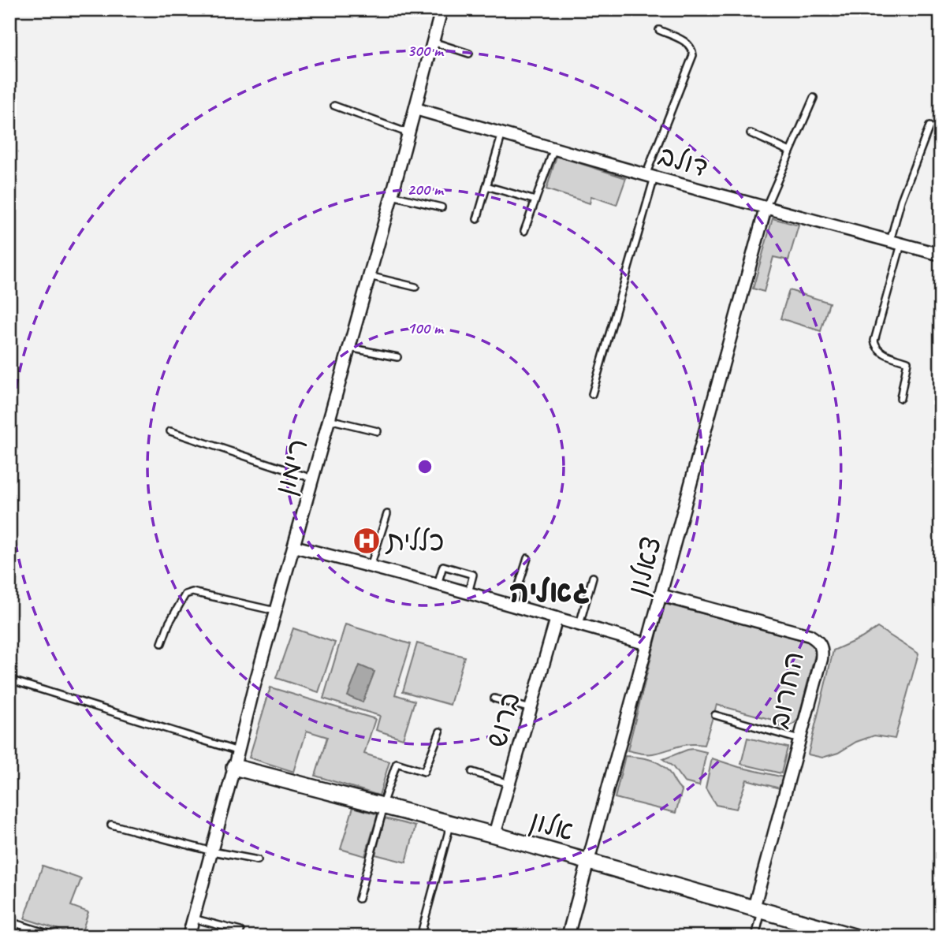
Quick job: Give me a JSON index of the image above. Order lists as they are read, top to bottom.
{
  "streets": {
    "street": [
      "דולב",
      "רימון",
      "צאלון",
      "החרוב",
      "ברוש",
      "אלון"
    ]
  },
  "crossings": [
    ["דולב", "רימון"],
    ["דולב", "צאלון"],
    ["רימון", "אלון"],
    ["צאלון", "החרוב"],
    ["צאלון", "אלון"],
    ["החרוב", "אלון"],
    ["ברוש", "אלון"]
  ],
  "districts": ["גאליה"],
  "places": {
    "hospital": ["כללית"]
  },
  "rings": ["300 m", "200 m", "100 m"]
}
